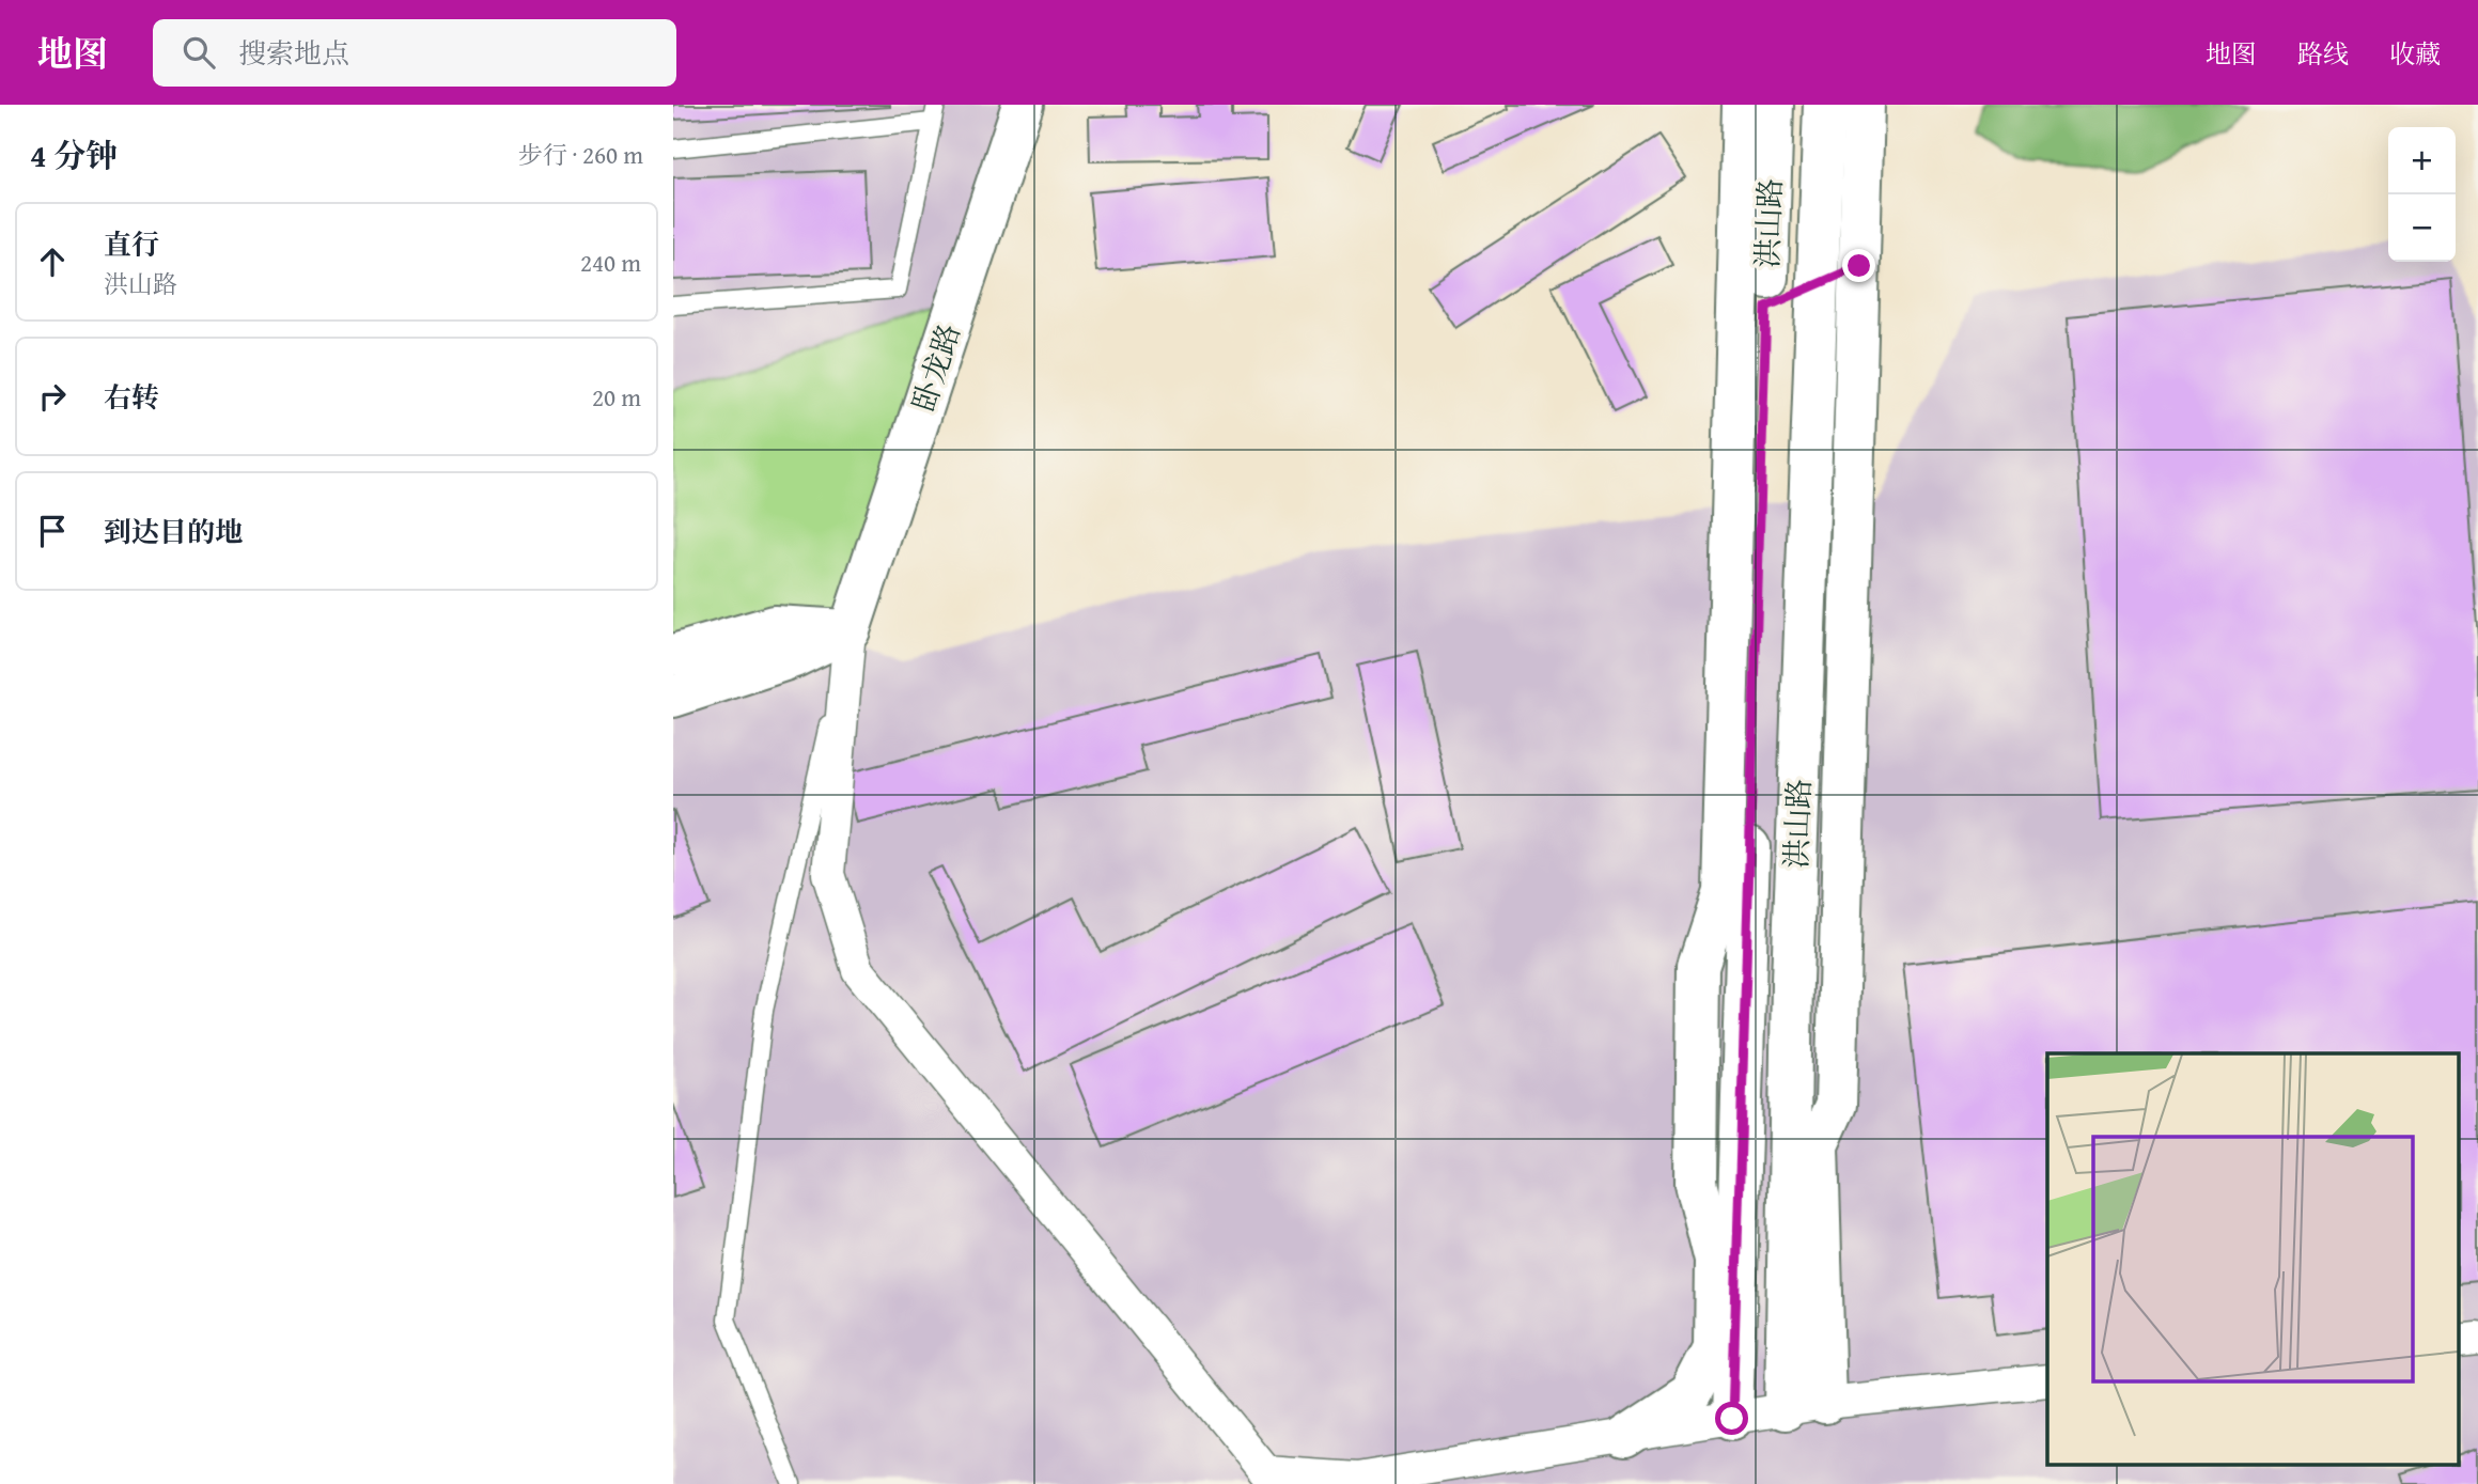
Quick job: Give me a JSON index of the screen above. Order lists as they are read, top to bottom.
{
  "streets": {
    "street": ["洪山路", "卧龙路"]
  },
  "page": {
    "header": "地图",
    "search": "搜索地点",
    "nav": ["地图", "路线", "收藏"],
    "heading": ["4 分钟", "步行 · 260 m"],
    "map_buttons": ["+", "−"],
    "list": [
      ["直行", "洪山路", "240 m"],
      ["右转", "20 m"],
      "到达目的地"
    ]
  }
}
